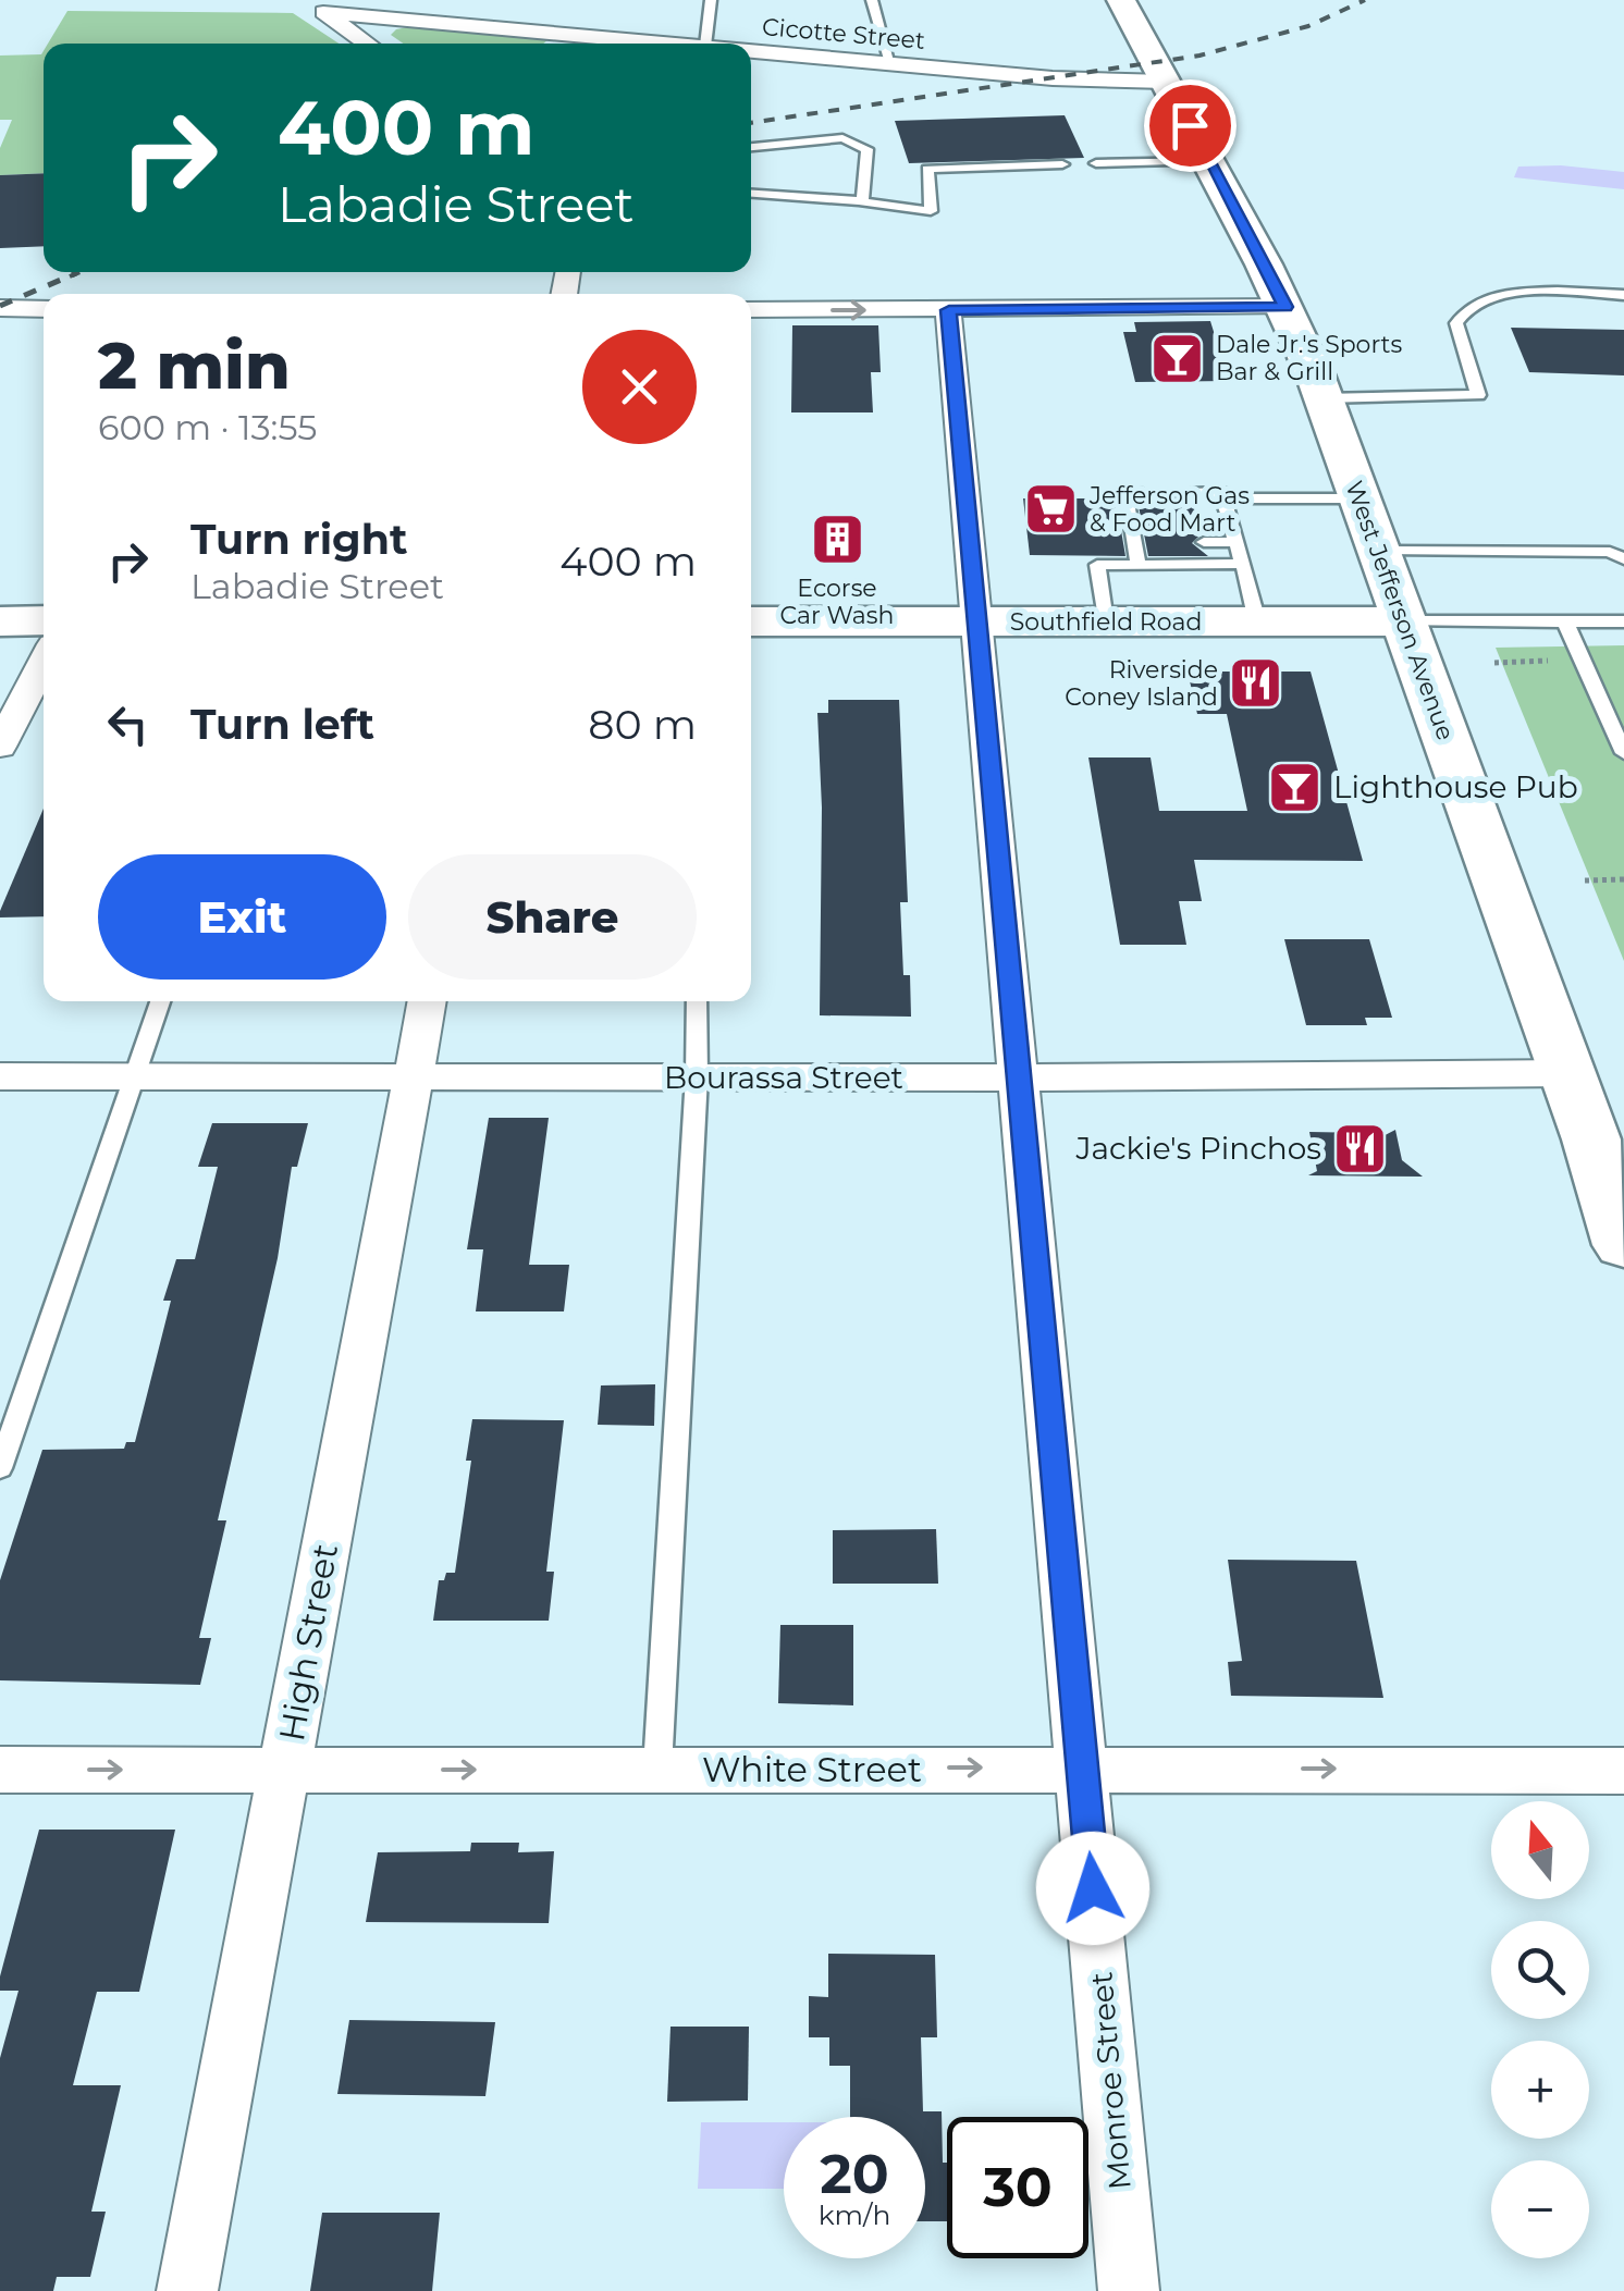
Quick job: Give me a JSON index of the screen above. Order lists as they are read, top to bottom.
{
  "streets": {
    "main road": ["West Jefferson Avenue", "Southfield Road"],
    "street": [
      "Cicotte Street",
      "Bourassa Street",
      "High Street",
      "White Street",
      "Monroe Street"
    ]
  },
  "crossings": [
    ["Cicotte Street", "West Jefferson Avenue"],
    ["West Jefferson Avenue", "Southfield Road"],
    ["West Jefferson Avenue", "Bourassa Street"],
    ["Southfield Road", "Monroe Street"],
    ["Bourassa Street", "High Street"],
    ["Bourassa Street", "Monroe Street"],
    ["High Street", "White Street"],
    ["White Street", "Monroe Street"]
  ],
  "one_way": ["White Street"],
  "places": {
    "bar": ["Dale Jr.'s Sports Bar & Grill", "Lighthouse Pub"],
    "supermarket": ["Jefferson Gas & Food Mart"],
    "building": ["Ecorse Car Wash"],
    "restaurant": ["Riverside Coney Island", "Jackie's Pinchos"]
  },
  "north": "top",
  "page": {
    "turn": ["400 m", "Labadie Street"],
    "heading": ["2 min", "600 m · 13:55"],
    "list": [
      {
        "name": "Turn right",
        "note": "Labadie Street",
        "value": "400 m"
      },
      {
        "name": "Turn left",
        "value": "80 m"
      }
    ],
    "buttons": ["Exit", "Share"],
    "map_buttons": ["+", "−"],
    "speed": "20 km/h",
    "limit": "30"
  }
}
